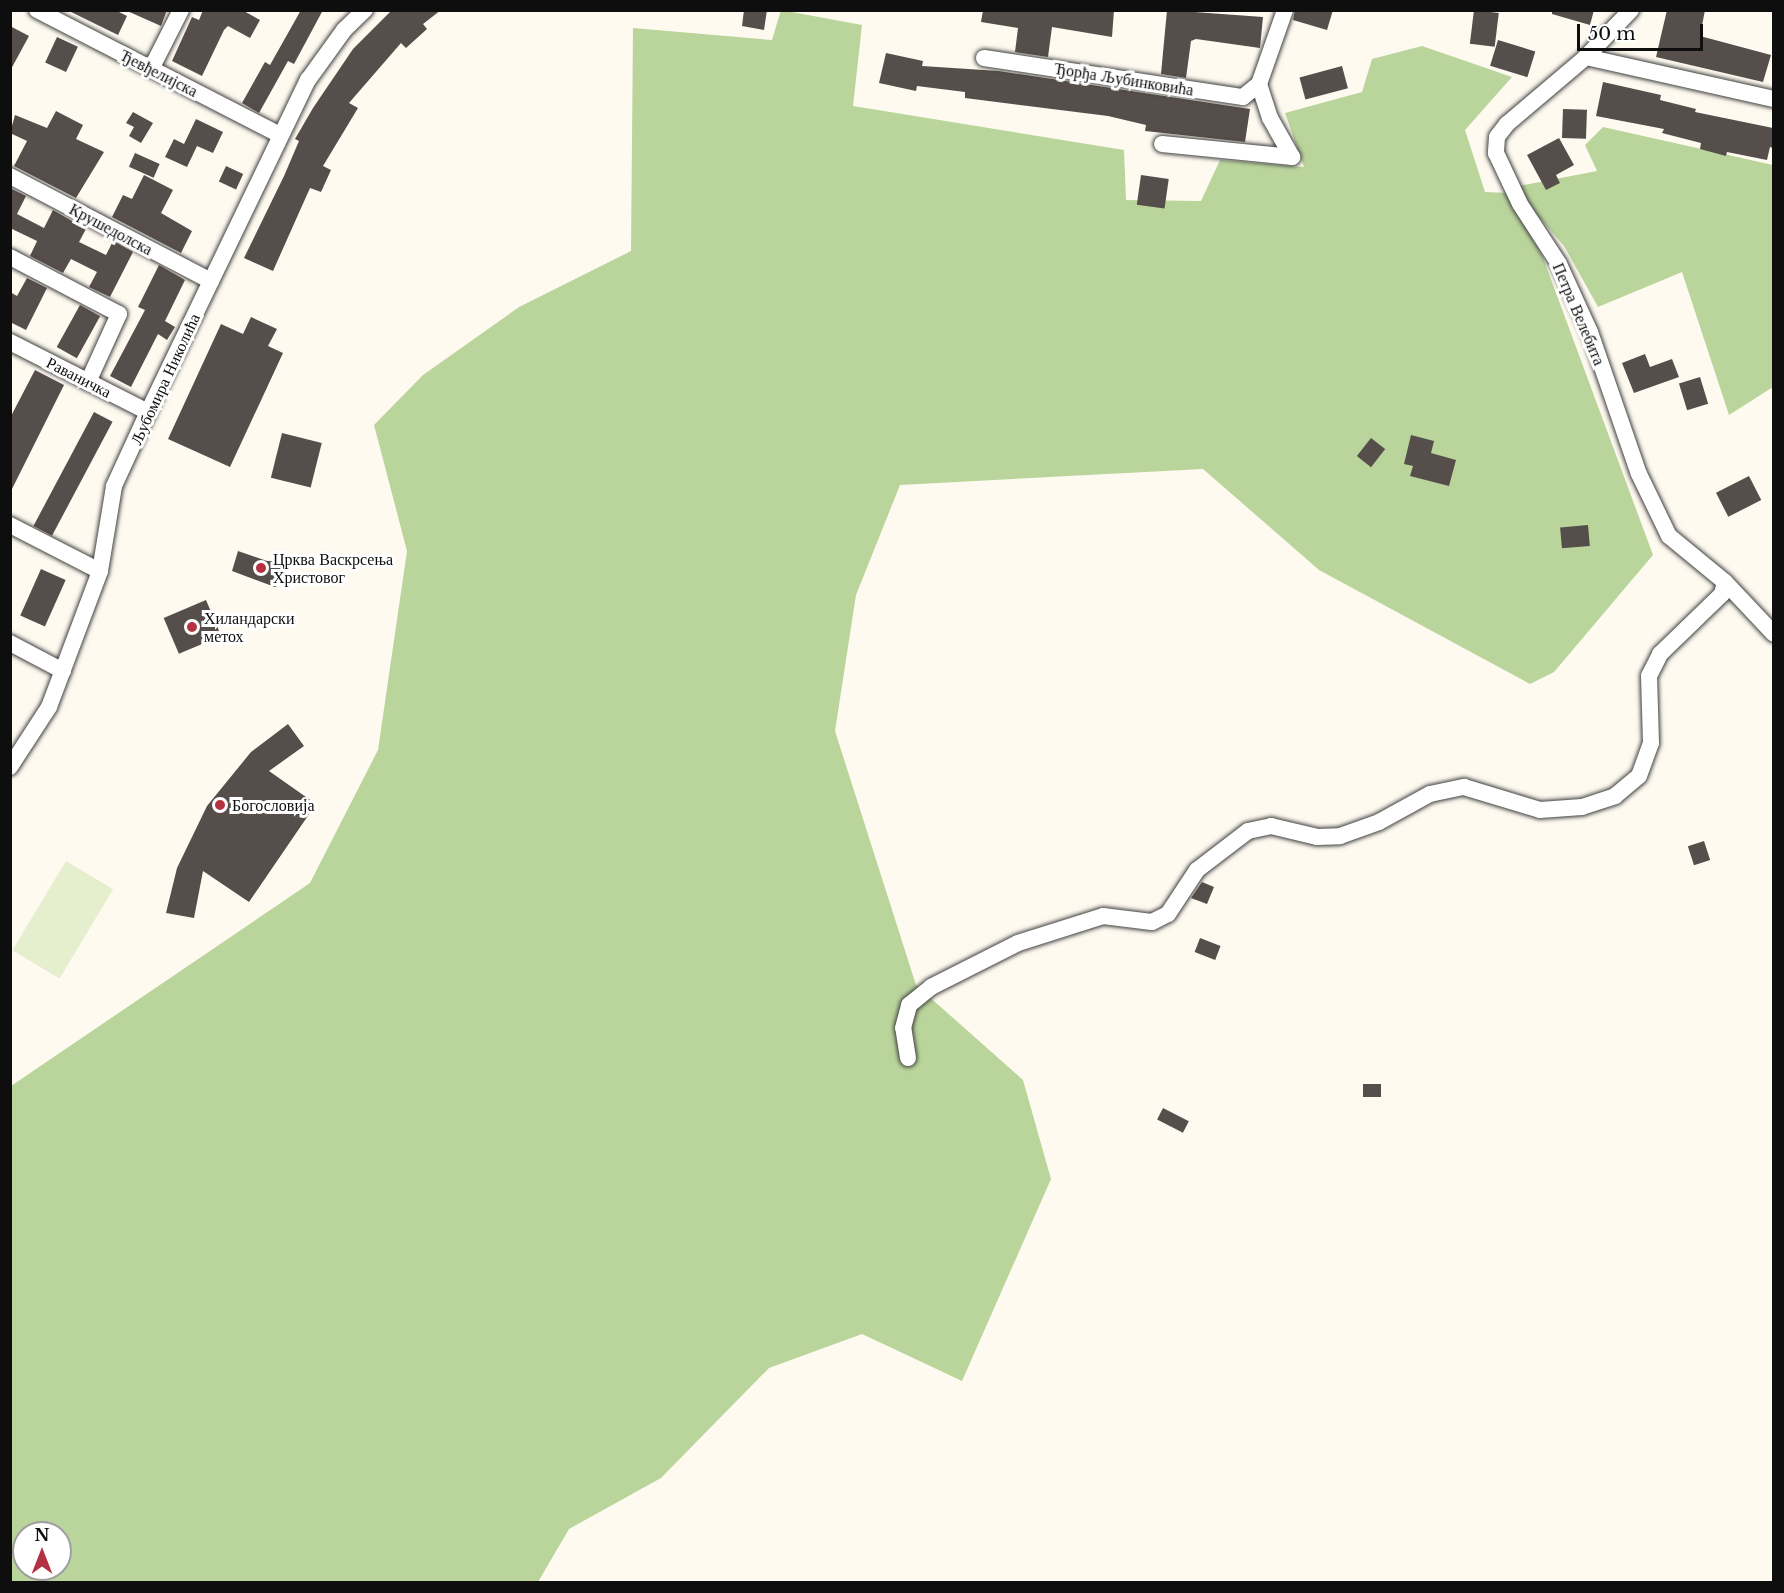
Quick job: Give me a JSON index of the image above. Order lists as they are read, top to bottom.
{
  "streets": {
    "street": [
      "Ђевђелијска",
      "Ђорђа Љубинковића",
      "Крушедолска",
      "Петра Велебита",
      "Раваничка",
      "Љубомира Николића"
    ]
  },
  "crossings": [
    ["Ђевђелијска", "Љубомира Николића"],
    ["Крушедолска", "Љубомира Николића"],
    ["Раваничка", "Љубомира Николића"]
  ],
  "places": ["Црква Васкрсења Христовог", "Хиландарски метох", "Богословија"],
  "scale_bar": "50 m",
  "north": "top"
}
